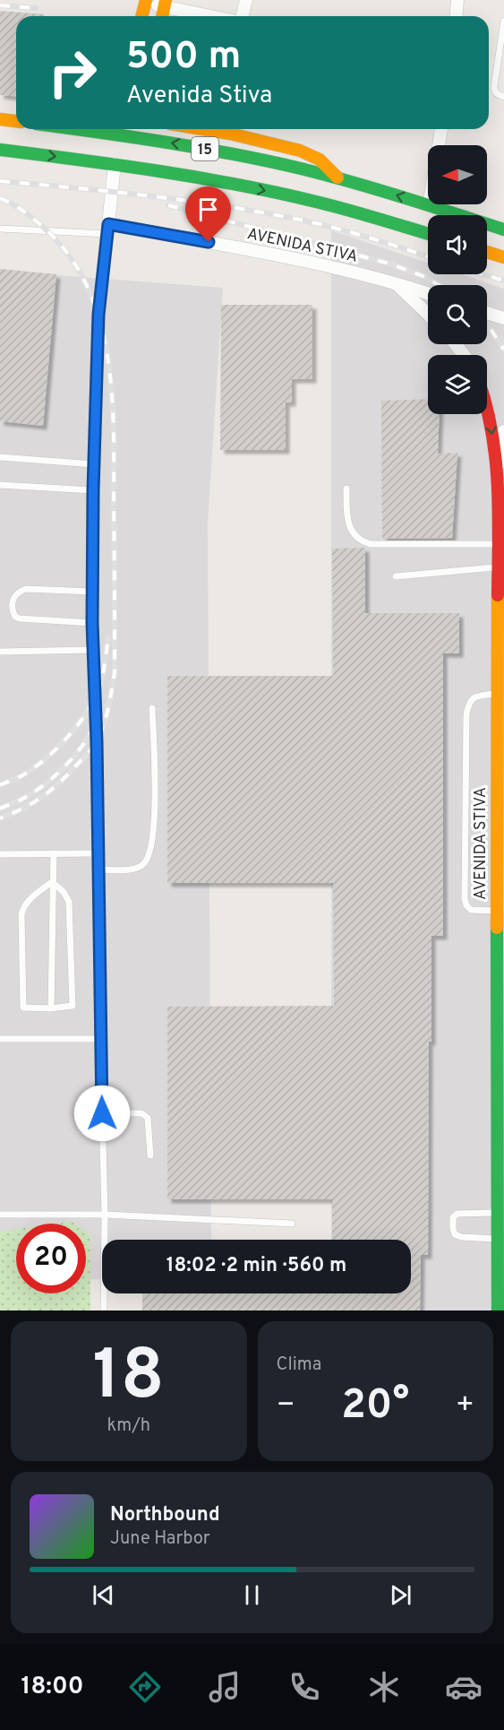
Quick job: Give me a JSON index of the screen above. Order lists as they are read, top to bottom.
{
  "streets": {
    "main road": ["15", "AVENIDA STIVA"]
  },
  "north": "left",
  "page": {
    "turn": ["500 m", "Avenida Stiva"],
    "limit": "20",
    "trip": "18:02 · 2 min · 560 m",
    "tile": [
      ["18", "km/h"],
      "Clima"
    ],
    "heat": ["−", "20°", "+"],
    "song": ["Northbound", "June Harbor"],
    "tabs": "18:00"
  }
}
